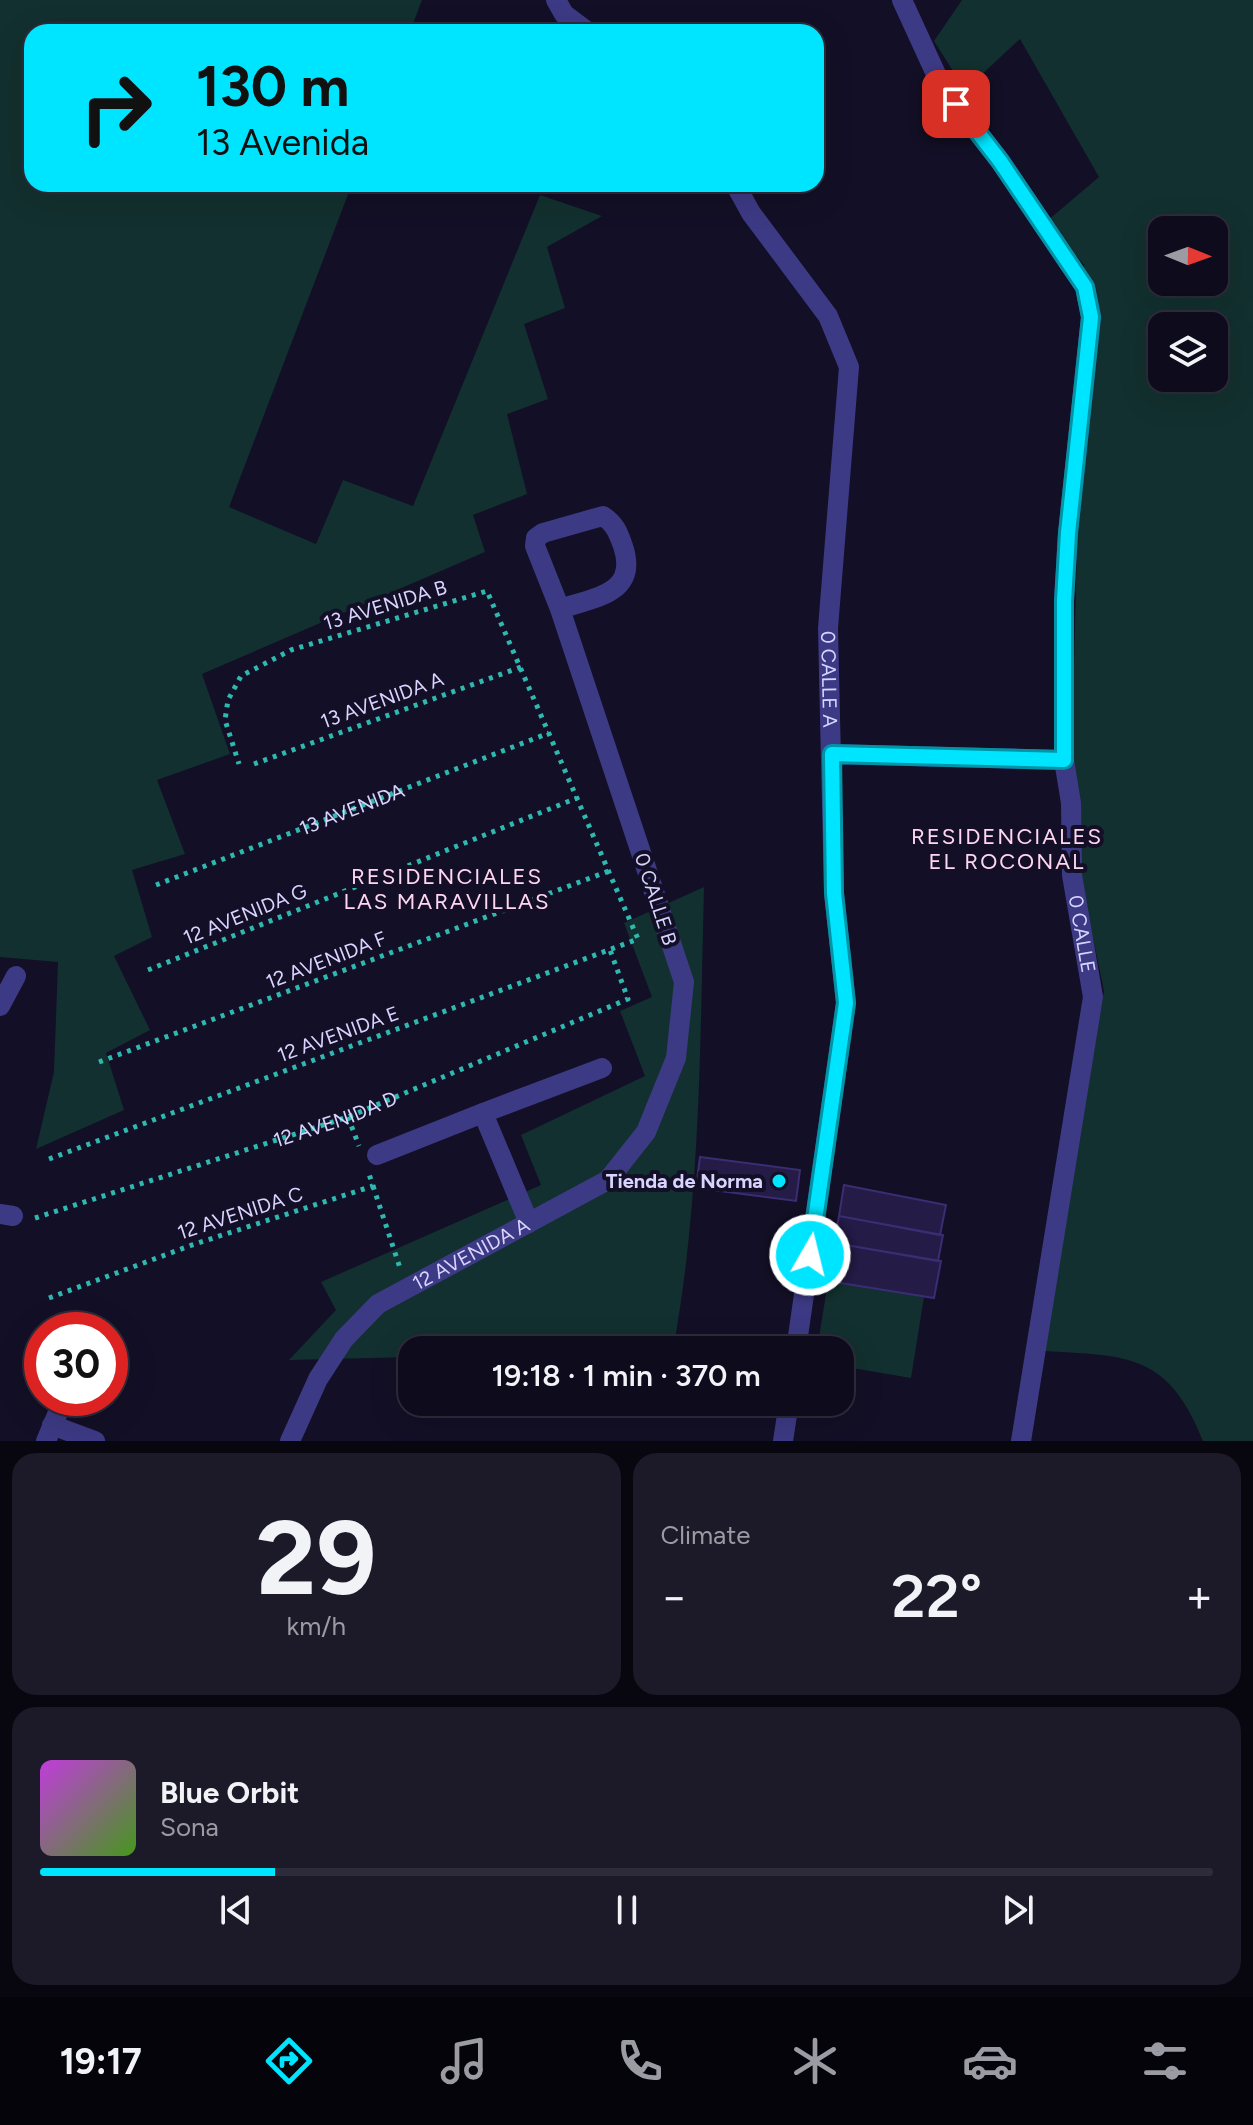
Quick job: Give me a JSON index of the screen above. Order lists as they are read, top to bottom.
{
  "streets": {
    "street": [
      "0 CALLE A",
      "0 CALLE B",
      "0 CALLE",
      "12 AVENIDA A"
    ],
    "path": [
      "13 AVENIDA B",
      "13 AVENIDA A",
      "13 AVENIDA",
      "12 AVENIDA G",
      "12 AVENIDA F",
      "12 AVENIDA E",
      "12 AVENIDA D",
      "12 AVENIDA C"
    ]
  },
  "crossings": [
    ["13 AVENIDA B", "0 CALLE B"],
    ["13 AVENIDA A", "0 CALLE B"],
    ["13 AVENIDA", "0 CALLE B"],
    ["0 CALLE B", "12 AVENIDA G"],
    ["0 CALLE B", "12 AVENIDA F"],
    ["0 CALLE B", "12 AVENIDA E"],
    ["0 CALLE B", "12 AVENIDA A"],
    ["12 AVENIDA E", "12 AVENIDA D"]
  ],
  "districts": ["RESIDENCIALES EL ROCONAL", "RESIDENCIALES LAS MARAVILLAS"],
  "places": ["Tienda de Norma"],
  "north": "right",
  "page": {
    "turn": ["130 m", "13 Avenida"],
    "limit": "30",
    "trip": "19:18 · 1 min · 370 m",
    "tile": [
      ["29", "km/h"],
      "Climate"
    ],
    "heat": ["−", "22°", "+"],
    "song": ["Blue Orbit", "Sona"],
    "tabs": "19:17"
  }
}
